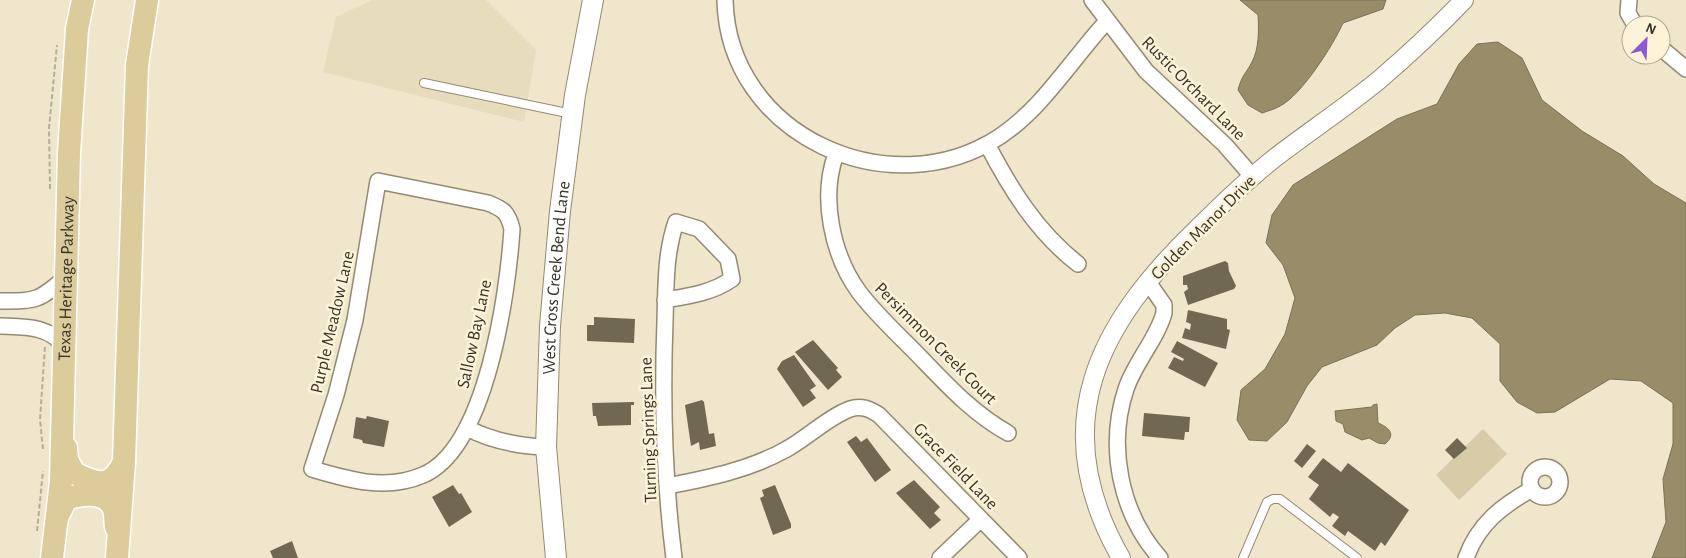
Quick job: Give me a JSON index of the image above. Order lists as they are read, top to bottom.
{
  "streets": {
    "main road": ["West Cross Creek Bend Lane", "Texas Heritage Parkway"],
    "street": [
      "Rustic Orchard Lane",
      "Golden Manor Drive",
      "Purple Meadow Lane",
      "Sallow Bay Lane",
      "Persimmon Creek Court",
      "Turning Springs Lane",
      "Grace Field Lane"
    ]
  },
  "crossings": [
    ["Rustic Orchard Lane", "Golden Manor Drive"],
    ["Purple Meadow Lane", "Sallow Bay Lane"],
    ["Turning Springs Lane", "Grace Field Lane"]
  ],
  "north": "top right"
}
